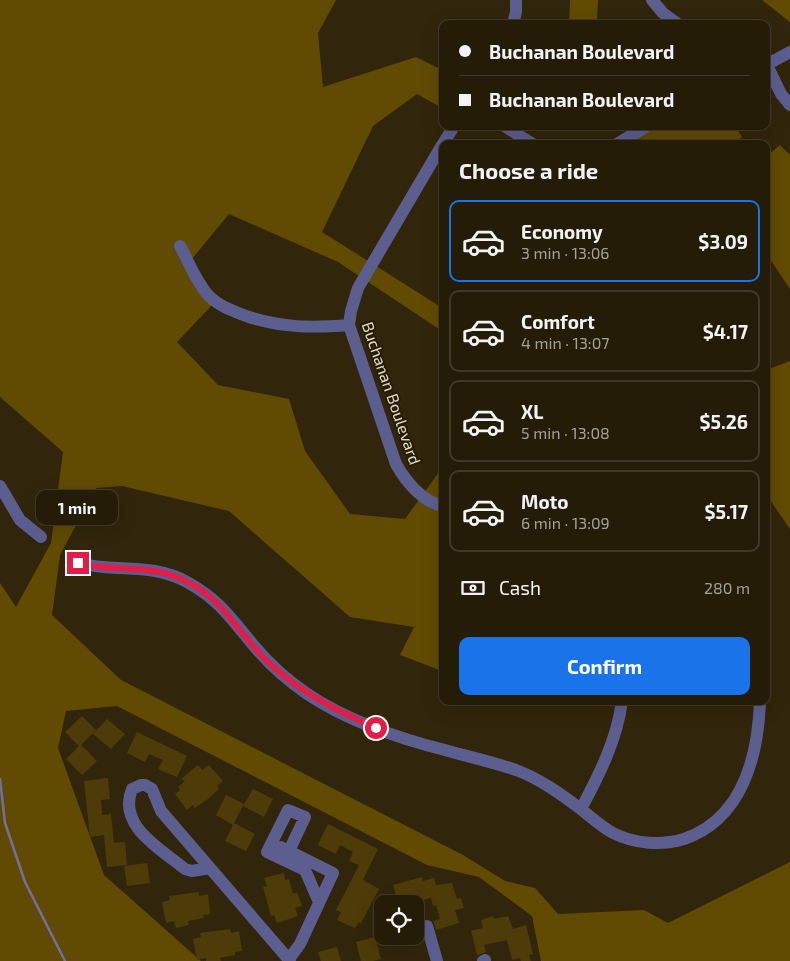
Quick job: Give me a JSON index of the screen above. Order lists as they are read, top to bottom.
{
  "streets": {
    "street": ["Buchanan Boulevard"]
  },
  "page": {
    "banner": ["Buchanan Boulevard", "Buchanan Boulevard"],
    "heading": "Choose a ride",
    "list": [
      {
        "name": "Economy",
        "note": "3 min · 13:06",
        "value": "$3.09"
      },
      {
        "name": "Comfort",
        "note": "4 min · 13:07",
        "value": "$4.17"
      },
      {
        "name": "XL",
        "note": "5 min · 13:08",
        "value": "$5.26"
      },
      {
        "name": "Moto",
        "note": "6 min · 13:09",
        "value": "$5.17"
      }
    ],
    "bubble": "1 min",
    "pay": ["Cash", "280 m"],
    "buttons": "Confirm"
  }
}
